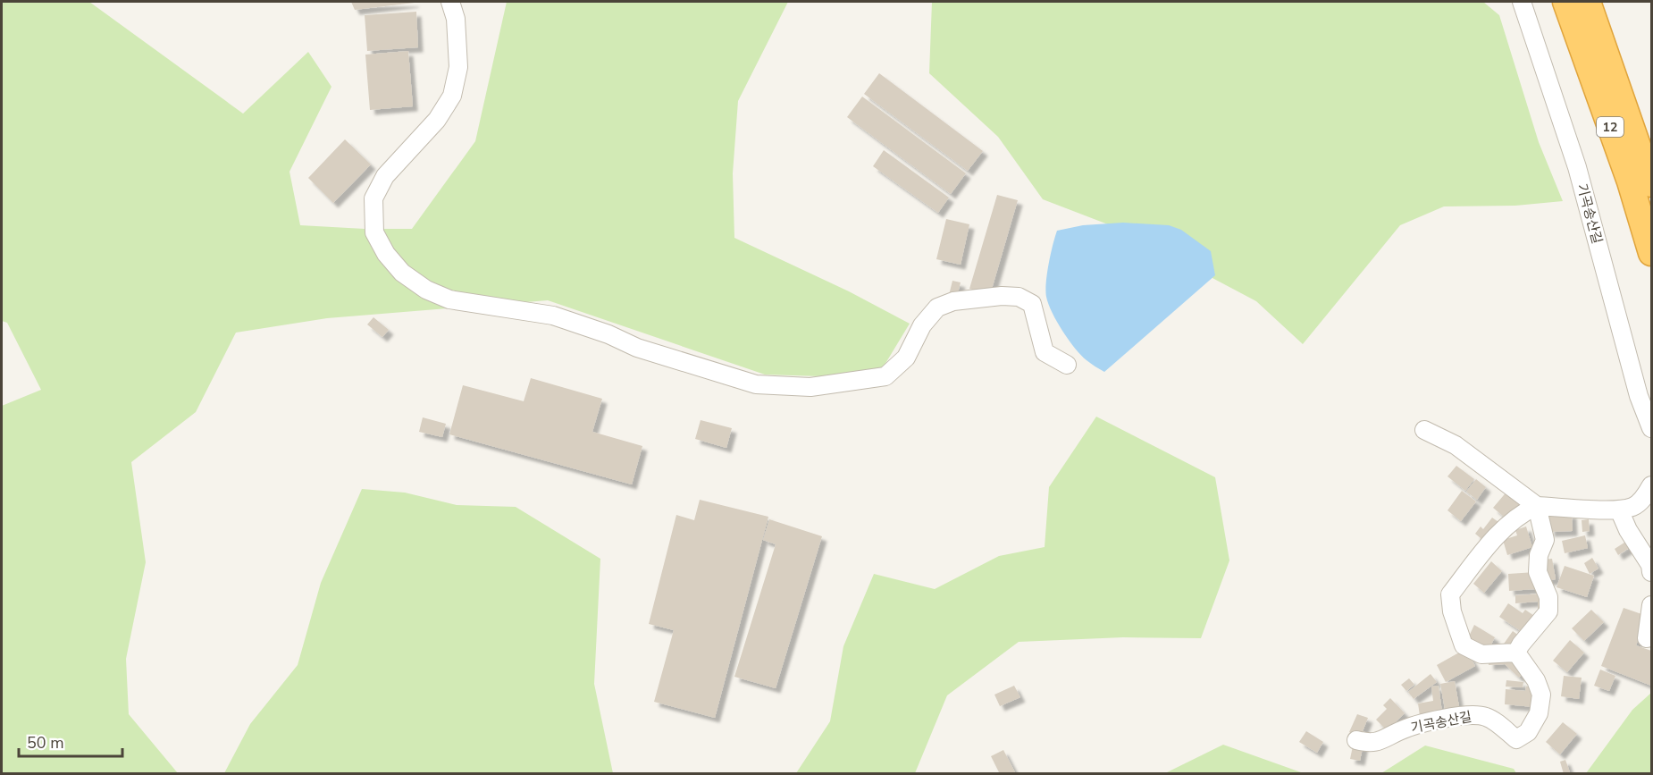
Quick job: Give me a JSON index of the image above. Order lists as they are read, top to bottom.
{
  "streets": {
    "highway": ["12"],
    "street": ["기곡송산길"]
  },
  "scale_bar": "50 m"
}
